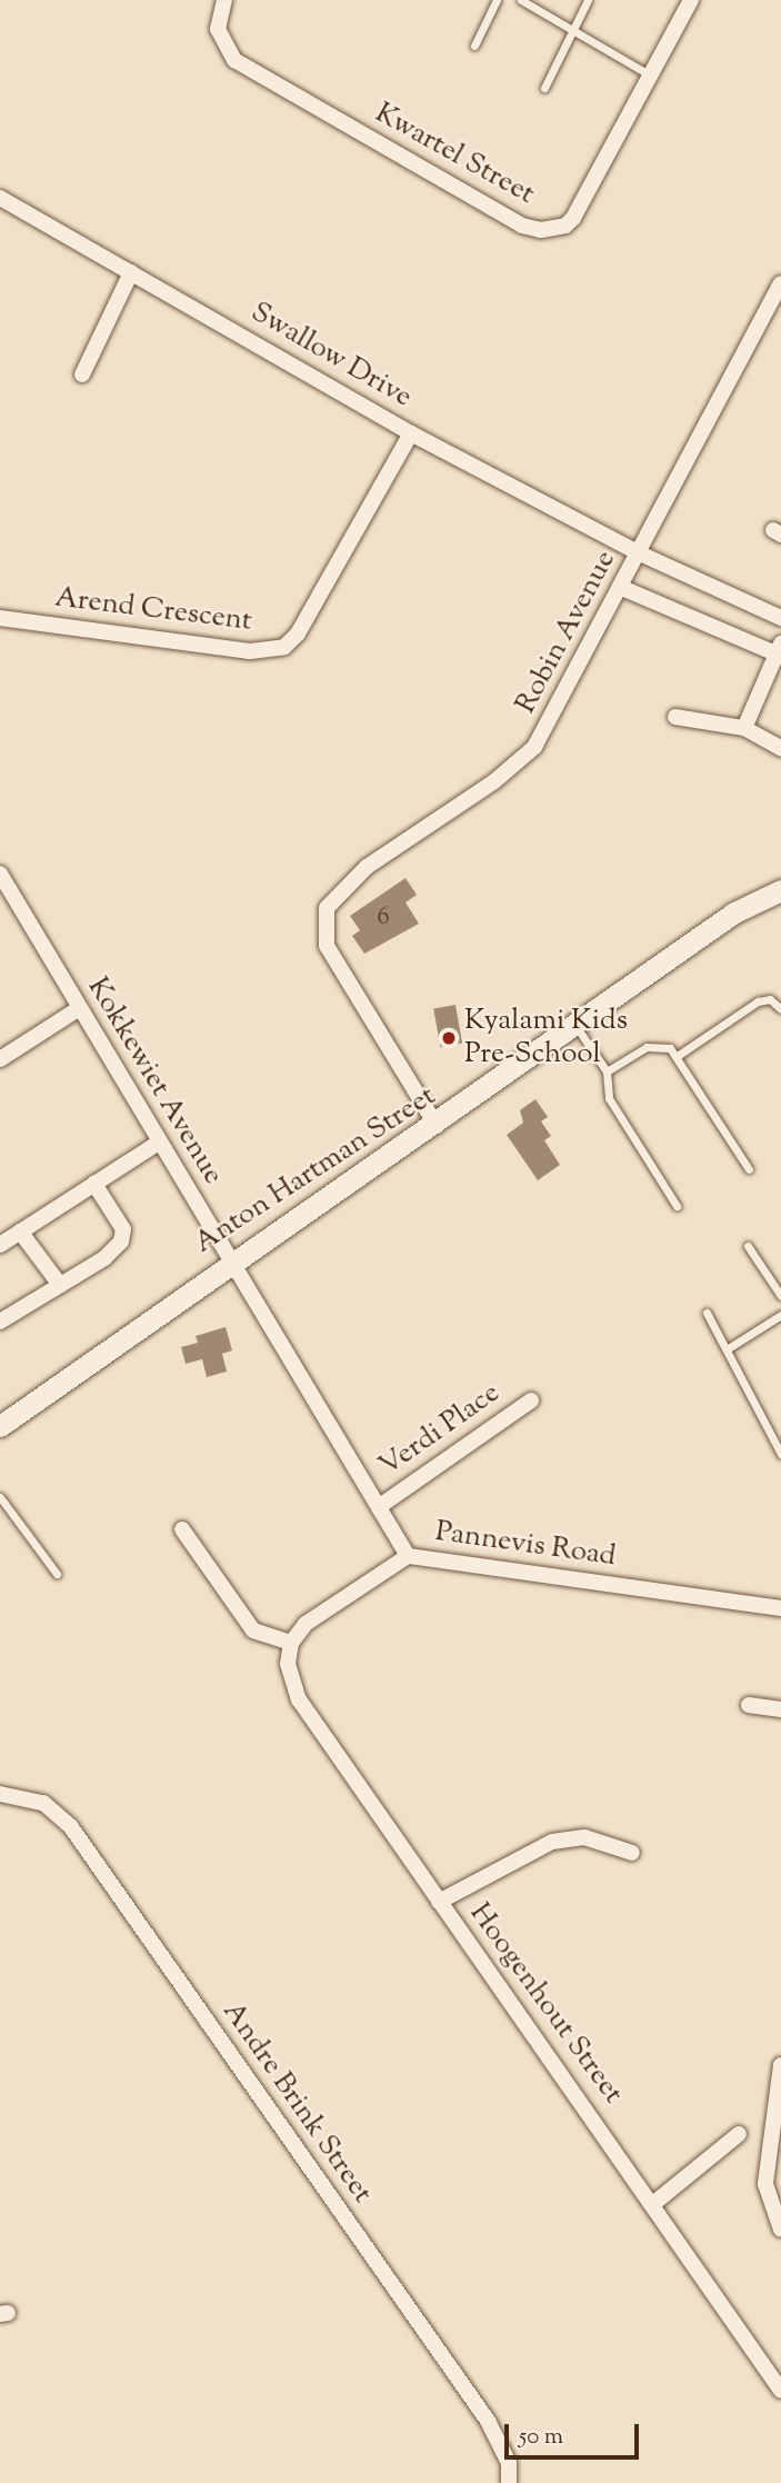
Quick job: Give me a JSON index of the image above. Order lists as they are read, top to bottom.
{
  "streets": {
    "street": [
      "Kwartel Street",
      "Swallow Drive",
      "Arend Crescent",
      "Robin Avenue",
      "Kokkewiet Avenue",
      "Anton Hartman Street",
      "Verdi Place",
      "Pannevis Road",
      "Hoogenhout Street",
      "Andre Brink Street"
    ]
  },
  "crossings": [
    ["Swallow Drive", "Arend Crescent"],
    ["Swallow Drive", "Robin Avenue"],
    ["Robin Avenue", "Anton Hartman Street"],
    ["Kokkewiet Avenue", "Anton Hartman Street"],
    ["Kokkewiet Avenue", "Verdi Place"],
    ["Kokkewiet Avenue", "Pannevis Road"],
    ["Pannevis Road", "Hoogenhout Street"]
  ],
  "places": ["Kyalami Kids Pre-School"],
  "house_numbers": ["6"],
  "scale_bar": "50 m"
}
